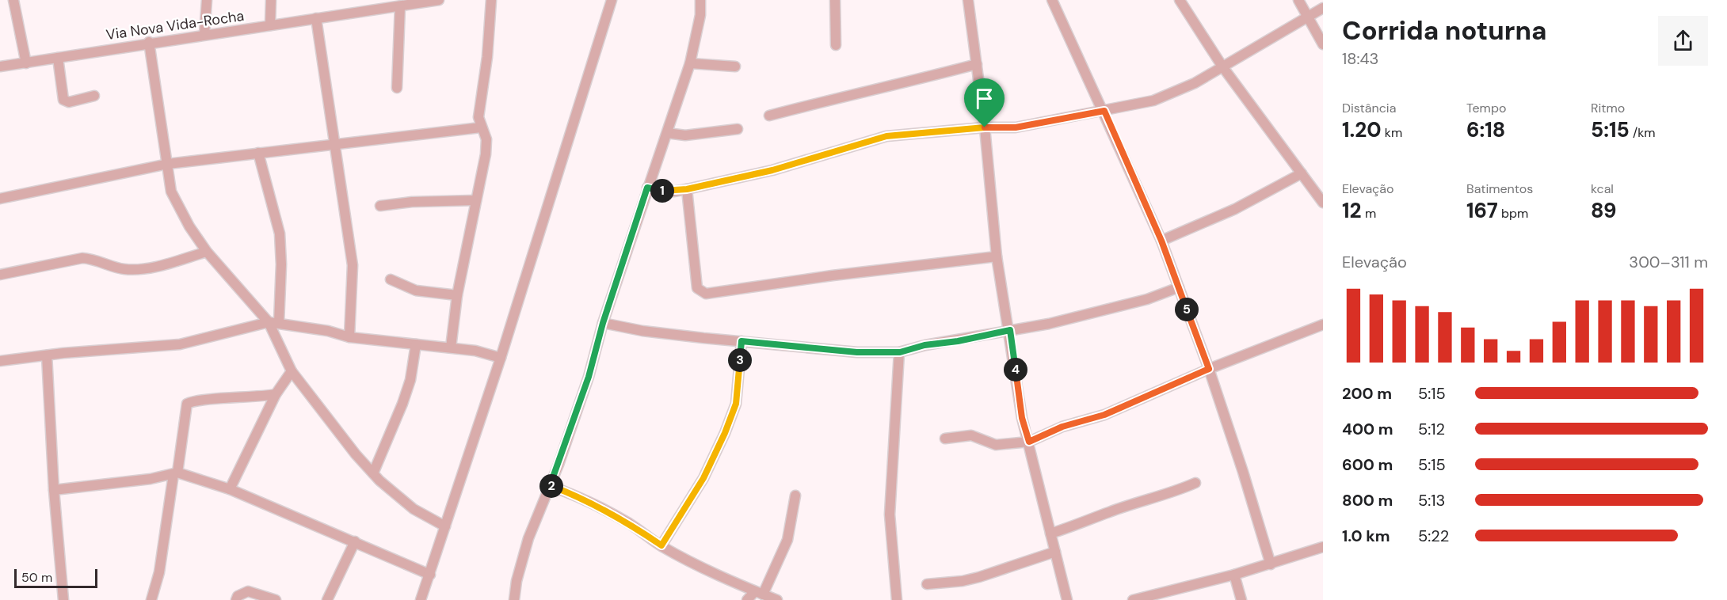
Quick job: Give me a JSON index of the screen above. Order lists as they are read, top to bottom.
{
  "streets": {
    "street": ["Via Nova Vida-Rocha"]
  },
  "scale_bar": "50 m",
  "page": {
    "heading": ["Corrida noturna", "18:43"],
    "stats": [
      ["Distância", "1.20 km"],
      ["Tempo", "6:18"],
      ["Ritmo", "5:15 /km"],
      ["Elevação", "12 m"],
      ["Batimentos", "167 bpm"],
      ["kcal", "89"]
    ],
    "pins": [
      "1",
      "5",
      "3",
      "4",
      "2"
    ],
    "chart": ["Elevação", "300–311 m"],
    "list": [
      {
        "name": "200 m",
        "note": "5:15"
      },
      {
        "name": "400 m",
        "note": "5:12"
      },
      {
        "name": "600 m",
        "note": "5:15"
      },
      {
        "name": "800 m",
        "note": "5:13"
      },
      {
        "name": "1.0 km",
        "note": "5:22"
      }
    ],
    "scale": "50 m"
  }
}
